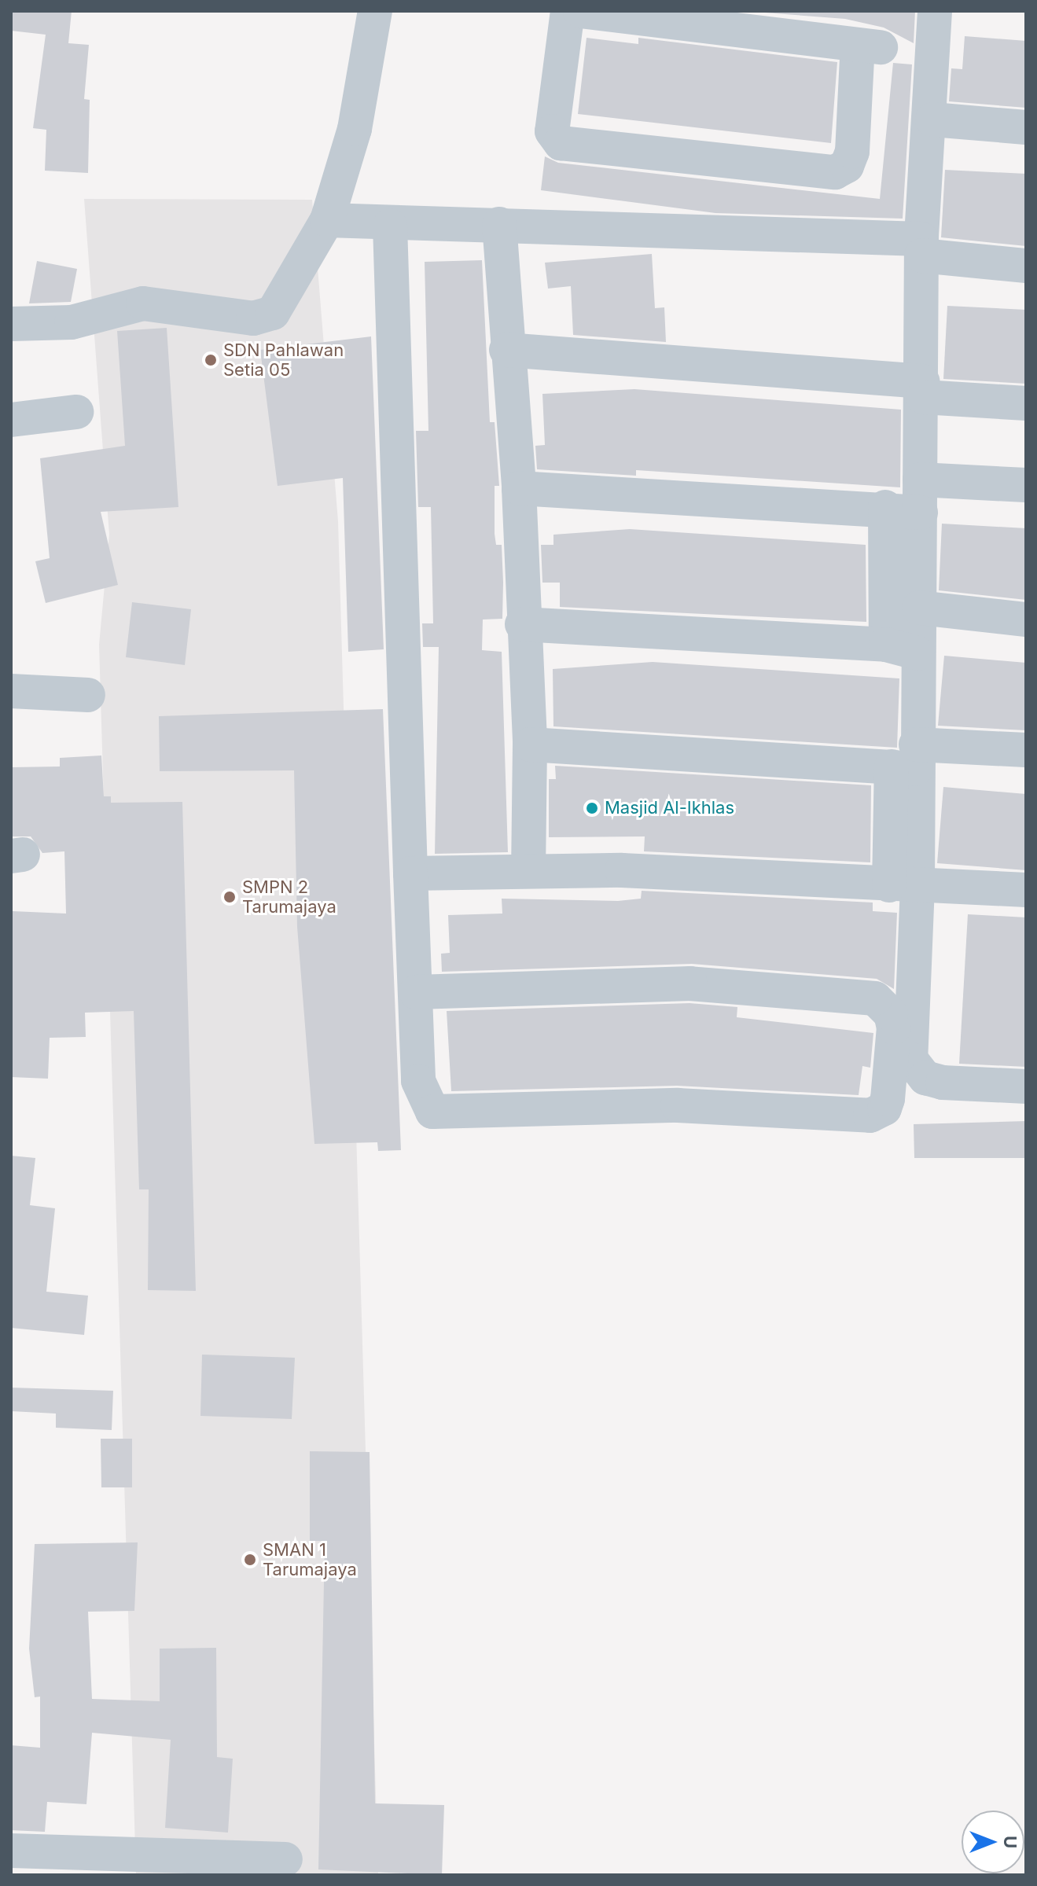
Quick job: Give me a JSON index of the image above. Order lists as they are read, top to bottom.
{
  "places": [
    "SDN Pahlawan Setia 05",
    "Masjid Al-Ikhlas",
    "SMPN 2 Tarumajaya",
    "SMAN 1 Tarumajaya"
  ],
  "north": "right"
}
